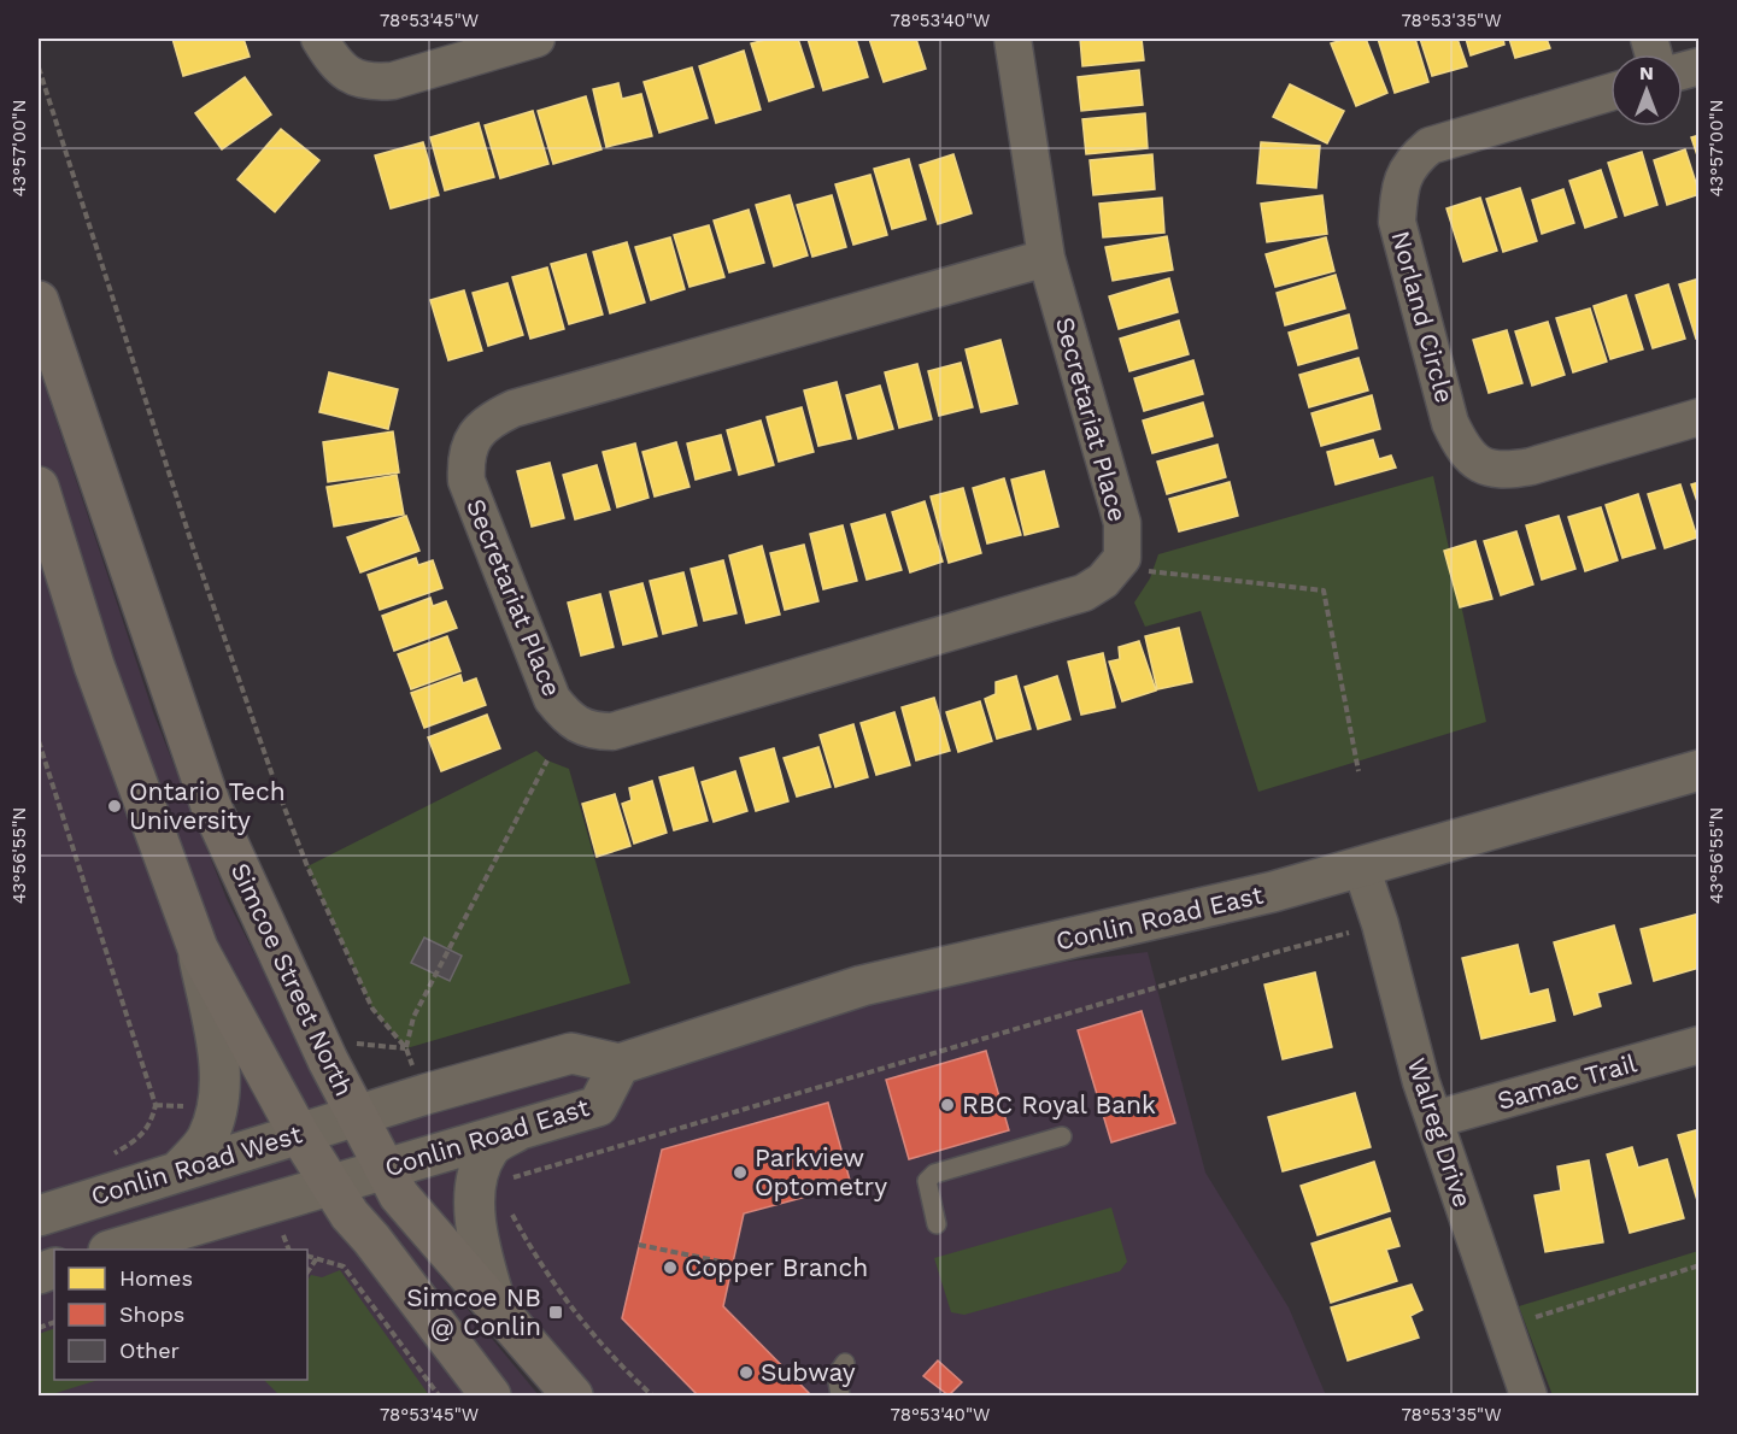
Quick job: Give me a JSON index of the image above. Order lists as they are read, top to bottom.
{
  "streets": {
    "main road": ["Simcoe Street North"],
    "street": [
      "Norland Circle",
      "Secretariat Place",
      "Conlin Road East",
      "Samac Trail",
      "Walreg Drive",
      "Conlin Road West"
    ]
  },
  "crossings": [
    ["Conlin Road East", "Simcoe Street North"],
    ["Conlin Road East", "Walreg Drive"],
    ["Conlin Road East", "Conlin Road West"],
    ["Simcoe Street North", "Conlin Road West"],
    ["Samac Trail", "Walreg Drive"]
  ],
  "places": {
    "other": [
      "Ontario Tech University",
      "RBC Royal Bank",
      "Parkview Optometry",
      "Copper Branch",
      "Subway"
    ],
    "transit": ["Simcoe NB @ Conlin"]
  },
  "legend": ["Homes", "Shops", "Other"],
  "north": "top",
  "coordinates": [
    "78°53'45\"W",
    "78°53'40\"W",
    "78°53'35\"W",
    "43°57'00\"N",
    "43°56'55\"N"
  ]
}
